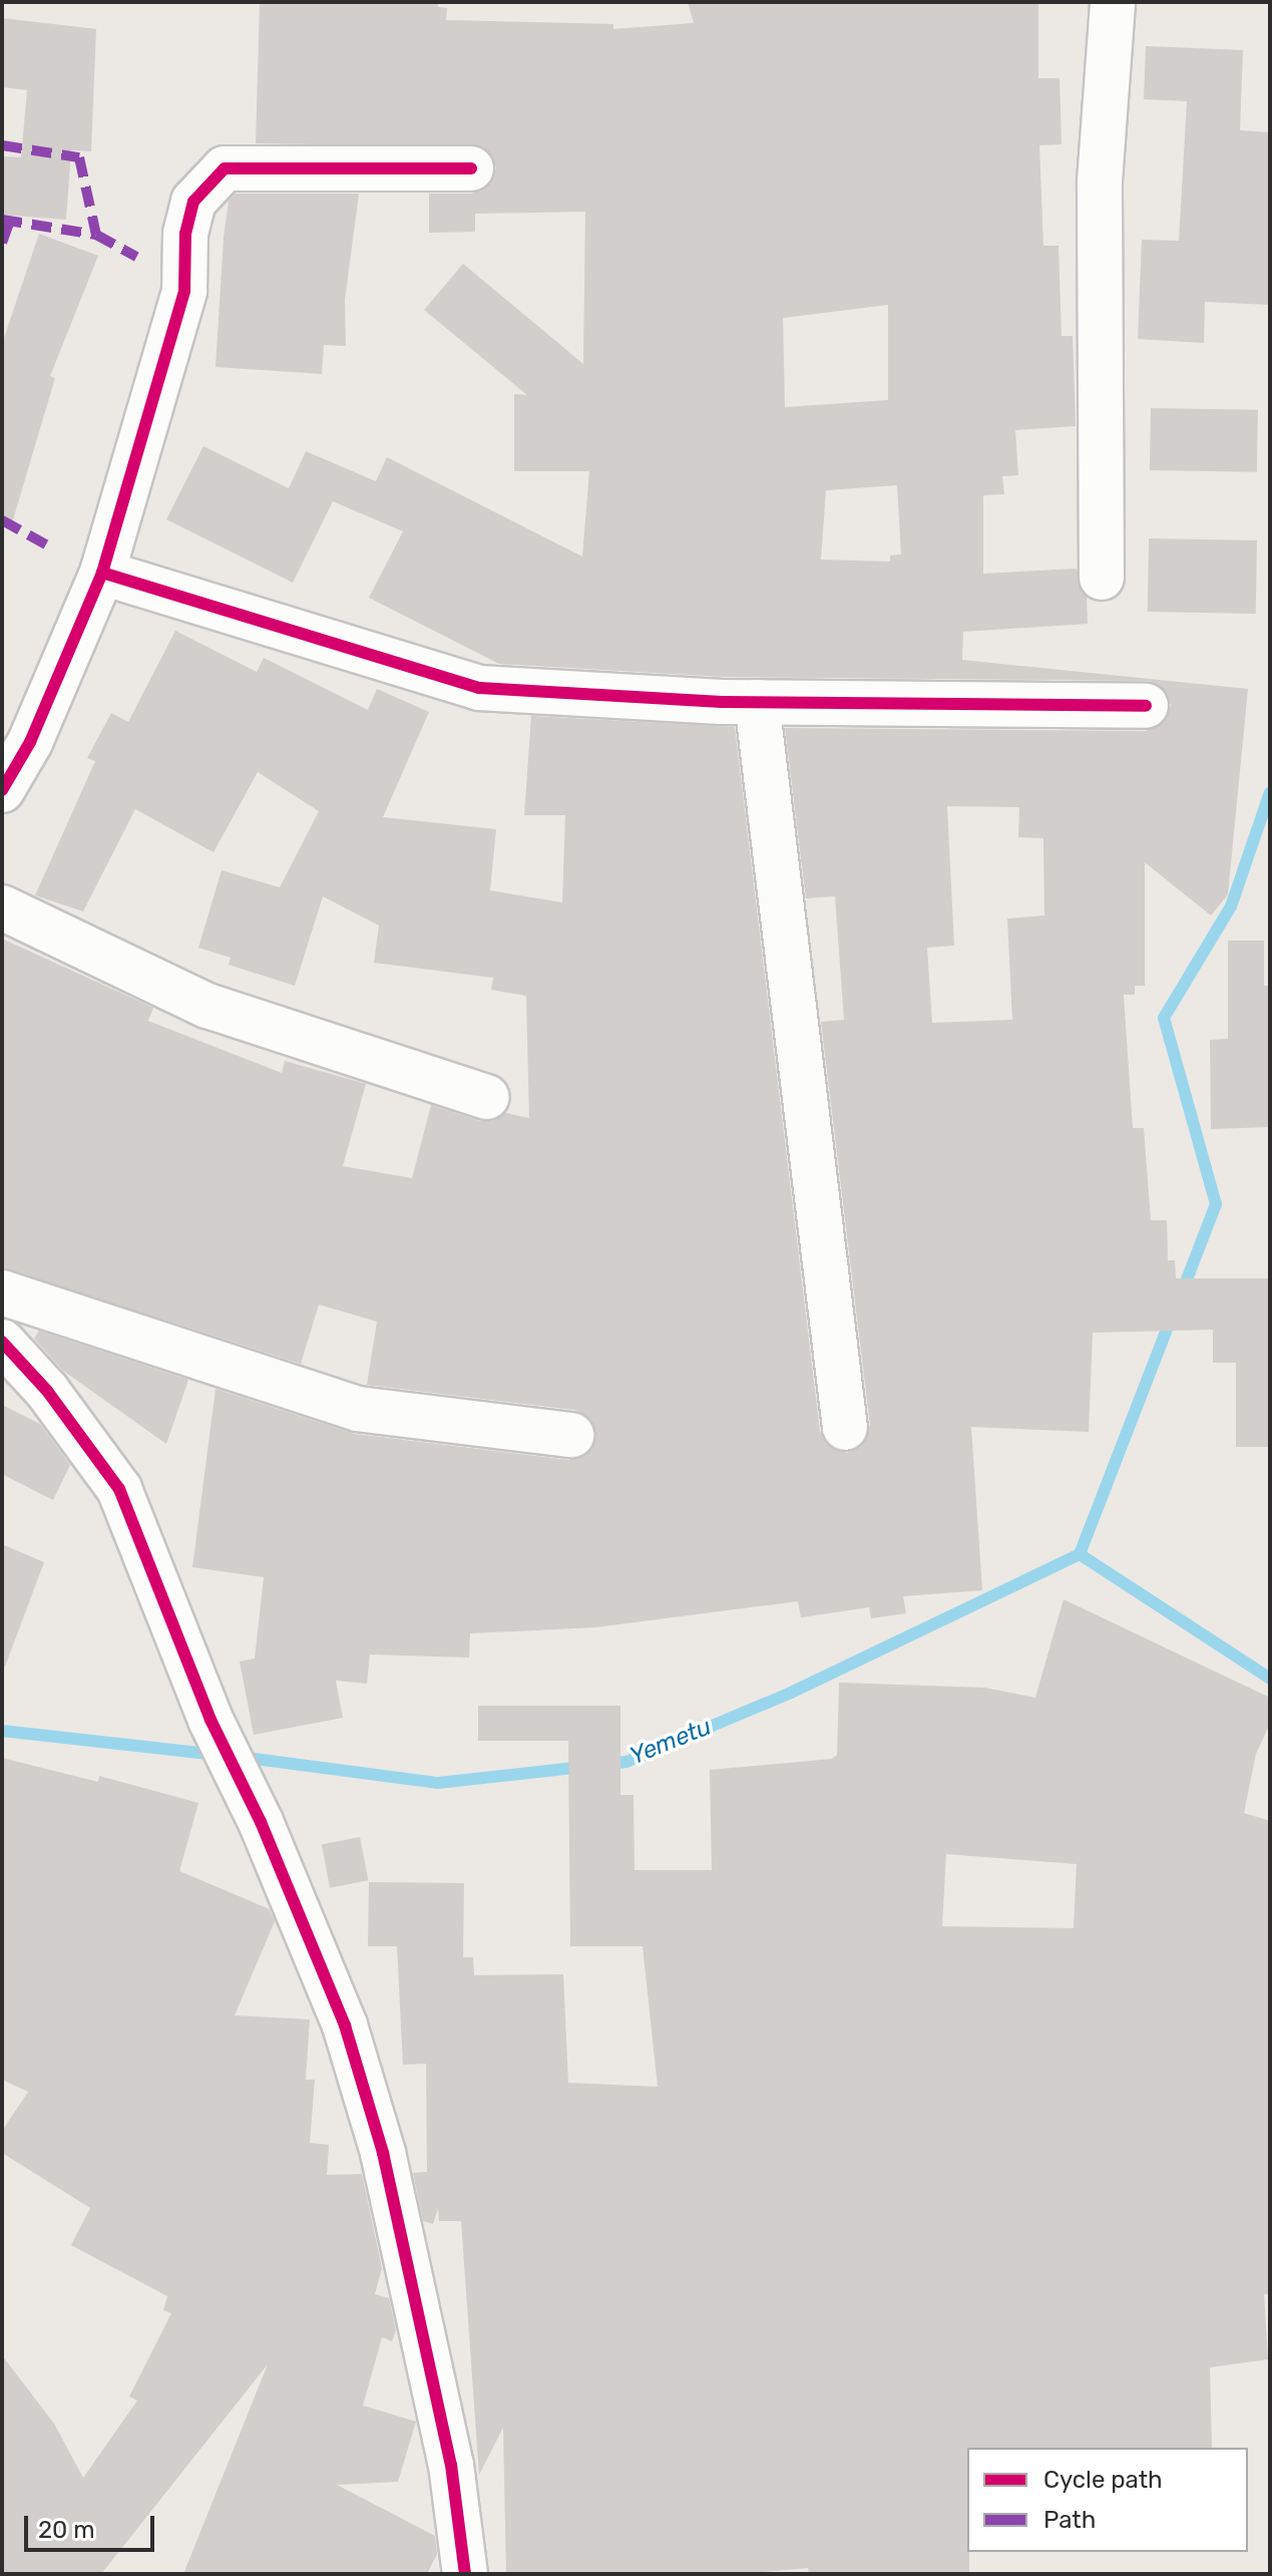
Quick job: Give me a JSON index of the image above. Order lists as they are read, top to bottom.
{
  "water": ["Yemetu"],
  "legend": ["Cycle path", "Path"],
  "scale_bar": "20 m"
}
